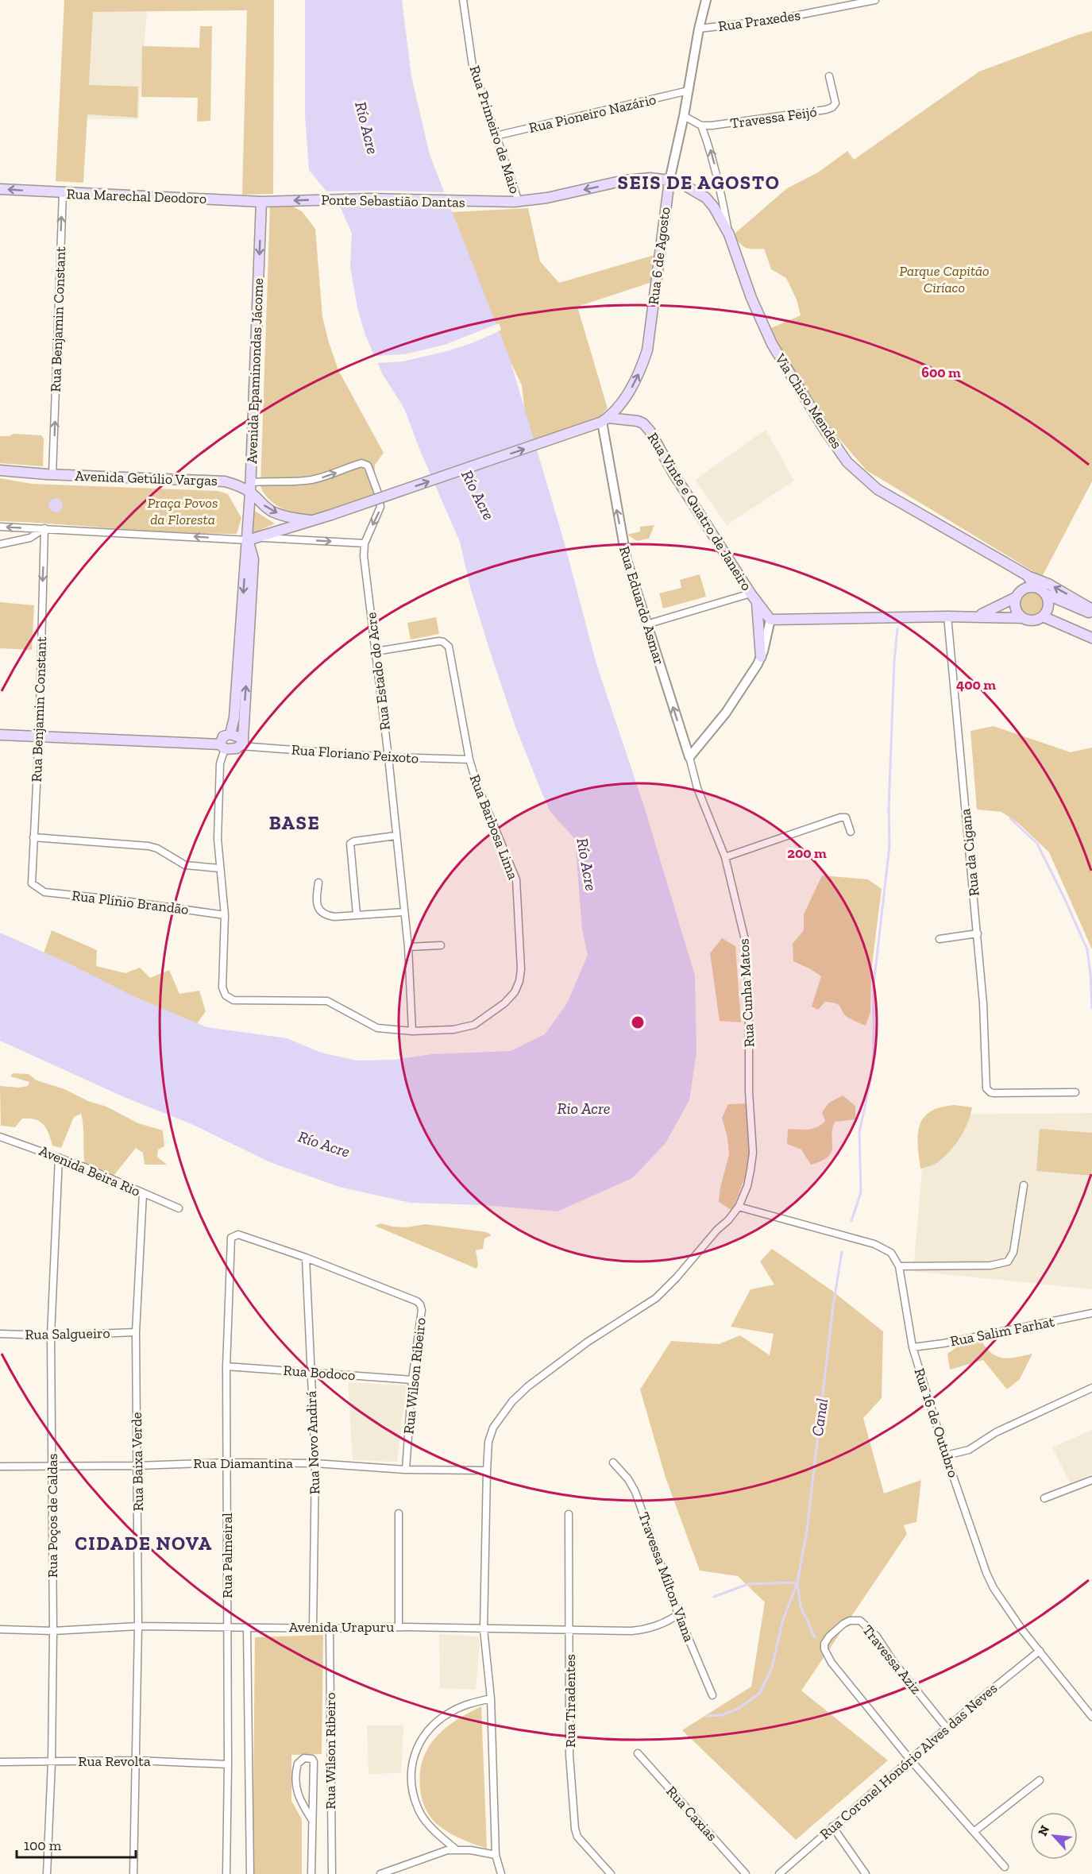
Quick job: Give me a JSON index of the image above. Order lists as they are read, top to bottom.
{
  "streets": {
    "main road": [
      "Rua Marechal Deodoro",
      "Ponte Sebastião Dantas",
      "Rua 6 de Agosto",
      "Avenida Epaminondas Jácome",
      "Via Chico Mendes",
      "Avenida Getúlio Vargas",
      "Rua Vinte e Quatro de Janeiro",
      "Rua Floriano Peixoto"
    ],
    "street": [
      "Rua Praxedes",
      "Rua Pioneiro Nazário",
      "Travessa Feijó",
      "Rua Primeiro de Maio",
      "Rua Benjamin Constant",
      "Rua Eduardo Asmar",
      "Rua Estado do Acre",
      "Rua Barbosa Lima",
      "Rua da Cigana",
      "Rua Plínio Brandão",
      "Rua Cunha Matos",
      "Avenida Beira Rio",
      "Rua Salim Farhat",
      "Rua Salgueiro",
      "Rua Bodoco",
      "Rua Wilson Ribeiro",
      "Rua 16 de Outubro",
      "Rua Novo Andirá",
      "Rua Baixa Verde",
      "Rua Diamantina",
      "Rua Poços de Caldas",
      "Rua Palmeiral",
      "Travessa Milton Viana",
      "Avenida Urapuru",
      "Travessa Aziz",
      "Rua Tiradentes",
      "Rua Revolta",
      "Rua Coronel Honório Alves das Neves",
      "Rua Caxias"
    ]
  },
  "crossings": [
    ["Rua Praxedes", "Rua 6 de Agosto"],
    ["Rua Pioneiro Nazário", "Rua Primeiro de Maio"],
    ["Rua Pioneiro Nazário", "Rua 6 de Agosto"],
    ["Rua Primeiro de Maio", "Ponte Sebastião Dantas"],
    ["Rua Marechal Deodoro", "Ponte Sebastião Dantas"],
    ["Rua Marechal Deodoro", "Rua Benjamin Constant"],
    ["Rua Marechal Deodoro", "Avenida Epaminondas Jácome"],
    ["Ponte Sebastião Dantas", "Rua 6 de Agosto"],
    ["Ponte Sebastião Dantas", "Via Chico Mendes"],
    ["Rua 6 de Agosto", "Via Chico Mendes"],
    ["Rua 6 de Agosto", "Avenida Getúlio Vargas"],
    ["Rua 6 de Agosto", "Rua Vinte e Quatro de Janeiro"],
    ["Rua 6 de Agosto", "Rua Eduardo Asmar"],
    ["Rua Benjamin Constant", "Avenida Getúlio Vargas"],
    ["Rua Benjamin Constant", "Rua Floriano Peixoto"],
    ["Rua Benjamin Constant", "Rua Plínio Brandão"],
    ["Avenida Epaminondas Jácome", "Avenida Getúlio Vargas"],
    ["Avenida Epaminondas Jácome", "Rua Estado do Acre"],
    ["Avenida Epaminondas Jácome", "Rua Floriano Peixoto"],
    ["Avenida Getúlio Vargas", "Rua Vinte e Quatro de Janeiro"],
    ["Avenida Getúlio Vargas", "Rua Eduardo Asmar"],
    ["Rua Vinte e Quatro de Janeiro", "Rua Eduardo Asmar"],
    ["Rua Eduardo Asmar", "Rua Cunha Matos"],
    ["Rua Estado do Acre", "Rua Floriano Peixoto"],
    ["Rua Estado do Acre", "Rua Barbosa Lima"],
    ["Rua Floriano Peixoto", "Rua Barbosa Lima"],
    ["Rua Barbosa Lima", "Rua Plínio Brandão"],
    ["Rua Cunha Matos", "Rua Diamantina"],
    ["Rua Cunha Matos", "Avenida Urapuru"],
    ["Avenida Beira Rio", "Rua Baixa Verde"],
    ["Avenida Beira Rio", "Rua Poços de Caldas"],
    ["Rua Salim Farhat", "Rua 16 de Outubro"],
    ["Rua Salgueiro", "Rua Baixa Verde"],
    ["Rua Salgueiro", "Rua Poços de Caldas"],
    ["Rua Bodoco", "Rua Wilson Ribeiro"],
    ["Rua Bodoco", "Rua Novo Andirá"],
    ["Rua Bodoco", "Rua Palmeiral"],
    ["Rua Wilson Ribeiro", "Rua Novo Andirá"],
    ["Rua Wilson Ribeiro", "Rua Diamantina"],
    ["Rua Wilson Ribeiro", "Rua Palmeiral"],
    ["Rua Wilson Ribeiro", "Avenida Urapuru"],
    ["Rua 16 de Outubro", "Rua Coronel Honório Alves das Neves"],
    ["Rua Novo Andirá", "Rua Diamantina"],
    ["Rua Novo Andirá", "Rua Palmeiral"],
    ["Rua Novo Andirá", "Avenida Urapuru"],
    ["Rua Baixa Verde", "Rua Diamantina"],
    ["Rua Baixa Verde", "Avenida Urapuru"],
    ["Rua Baixa Verde", "Rua Revolta"],
    ["Rua Diamantina", "Rua Poços de Caldas"],
    ["Rua Diamantina", "Rua Palmeiral"],
    ["Rua Poços de Caldas", "Avenida Urapuru"],
    ["Rua Poços de Caldas", "Rua Revolta"],
    ["Rua Palmeiral", "Avenida Urapuru"],
    ["Rua Palmeiral", "Rua Revolta"],
    ["Travessa Milton Viana", "Avenida Urapuru"],
    ["Avenida Urapuru", "Rua Tiradentes"],
    ["Travessa Aziz", "Rua Coronel Honório Alves das Neves"]
  ],
  "one_way": [
    "Ponte Sebastião Dantas",
    "Rua 6 de Agosto",
    "Avenida Getúlio Vargas",
    "Rua Eduardo Asmar"
  ],
  "districts": ["SEIS DE AGOSTO", "BASE", "CIDADE NOVA"],
  "water": ["Río Acre", "Rio Acre", "Canal"],
  "parks": ["Parque Capitão Ciríaco", "Praça Povos da Floresta"],
  "scale_bar": "100 m",
  "north": "top left",
  "rings": ["600 m", "400 m", "200 m"]
}
